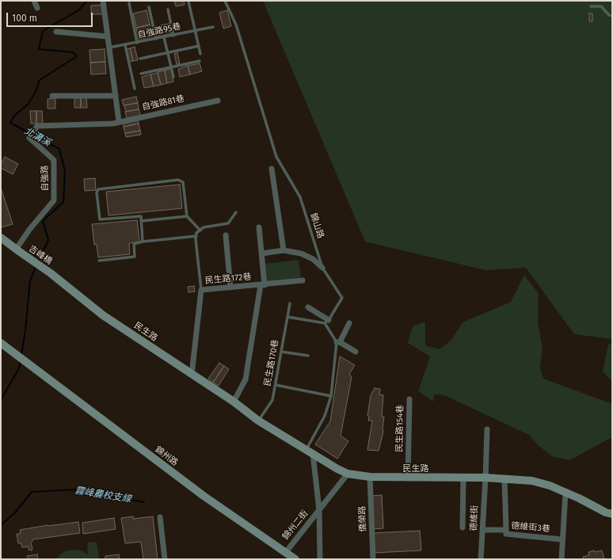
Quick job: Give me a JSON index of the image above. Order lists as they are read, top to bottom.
{
  "streets": {
    "street": [
      "自強路81巷",
      "自強路",
      "吉峰橋",
      "民生路172巷",
      "民生路",
      "民生路154巷",
      "錦州路",
      "德維街",
      "僑榮路",
      "錦州二街",
      "德維街3巷"
    ],
    "lane": ["自強路95巷", "錦山路", "民生路170巷"]
  },
  "crossings": [
    ["自強路81巷", "自強路"],
    ["自強路", "吉峰橋"],
    ["吉峰橋", "民生路"],
    ["民生路172巷", "民生路"],
    ["民生路", "民生路170巷"],
    ["民生路", "民生路154巷"],
    ["民生路", "德維街"],
    ["民生路", "僑榮路"],
    ["錦州路", "錦州二街"],
    ["德維街", "德維街3巷"]
  ],
  "water": ["北溝溪", "霧峰農校支線"],
  "scale_bar": "100 m"
}
